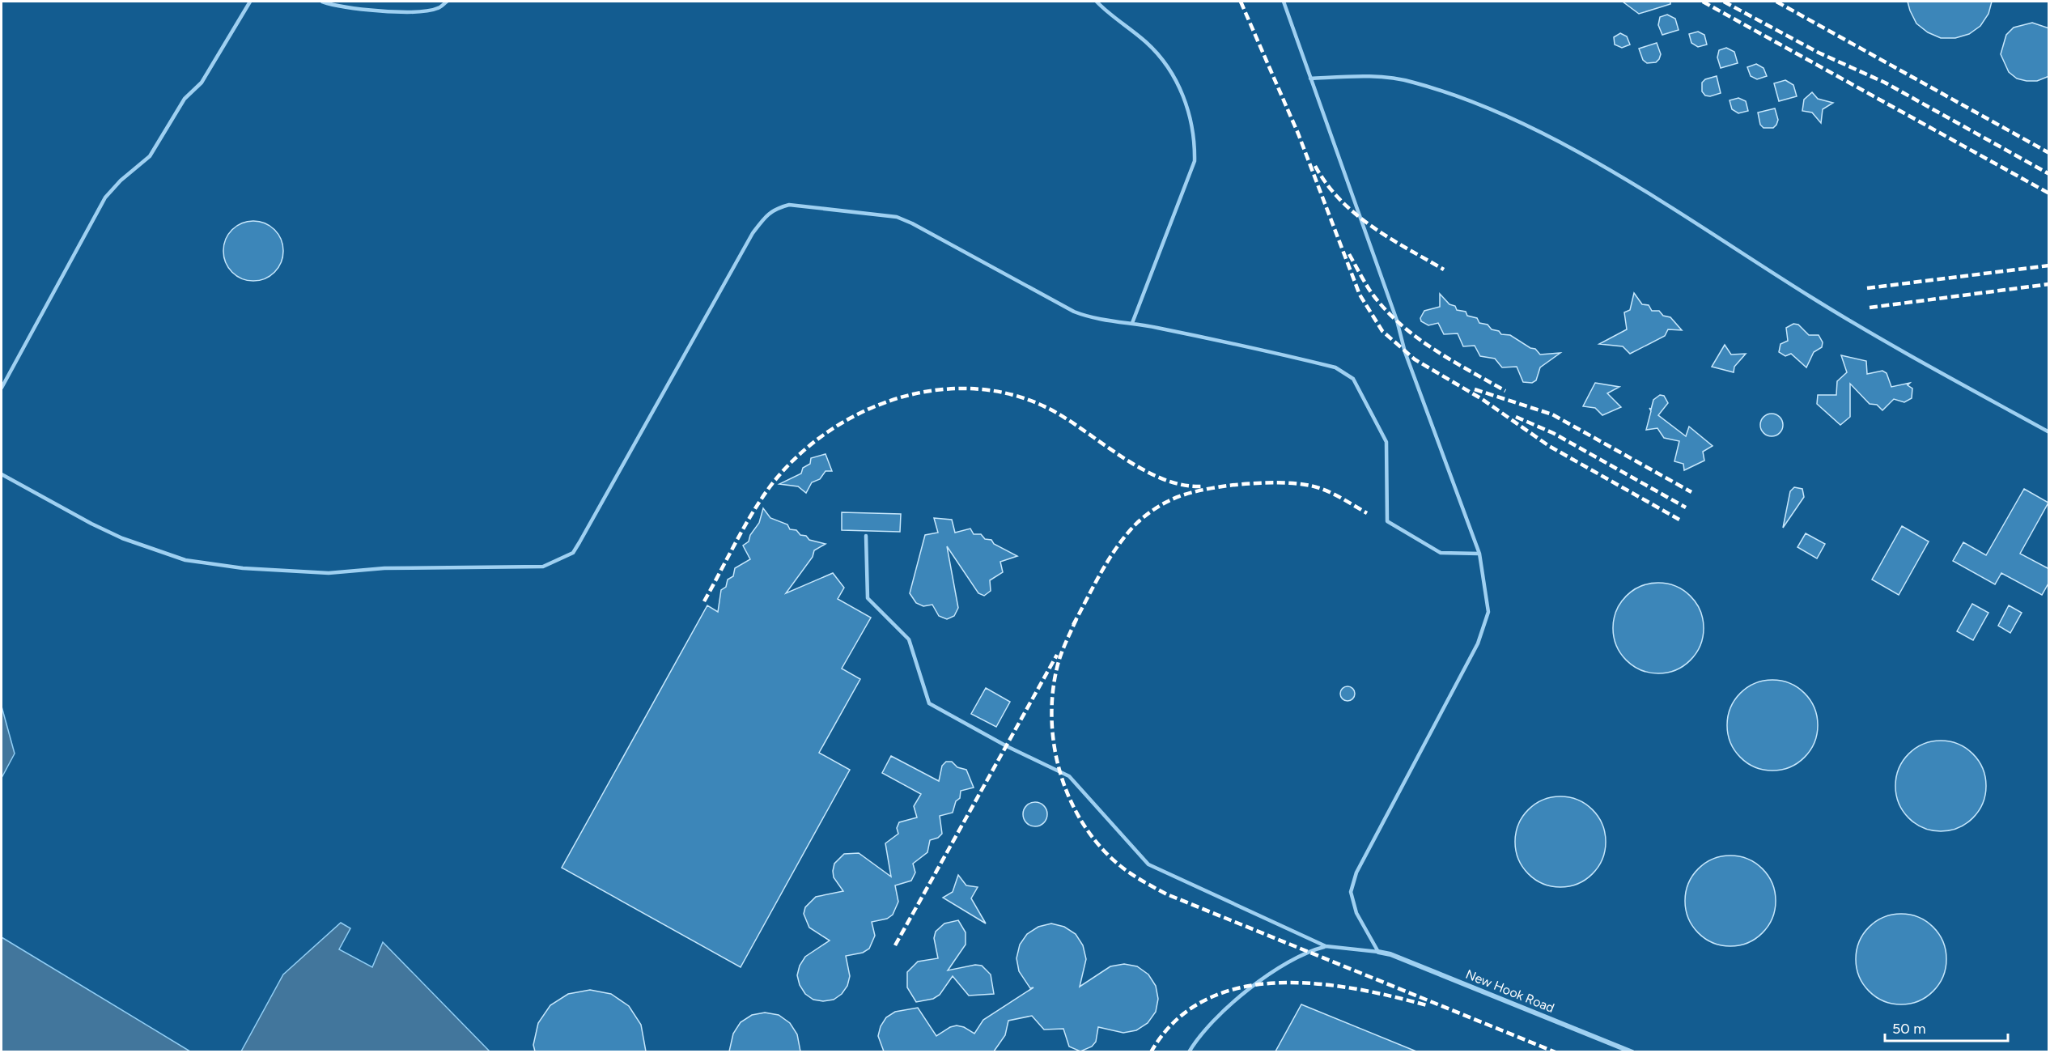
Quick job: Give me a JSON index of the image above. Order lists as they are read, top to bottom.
{
  "streets": {
    "street": ["New Hook Road"]
  },
  "scale_bar": "50 m"
}
